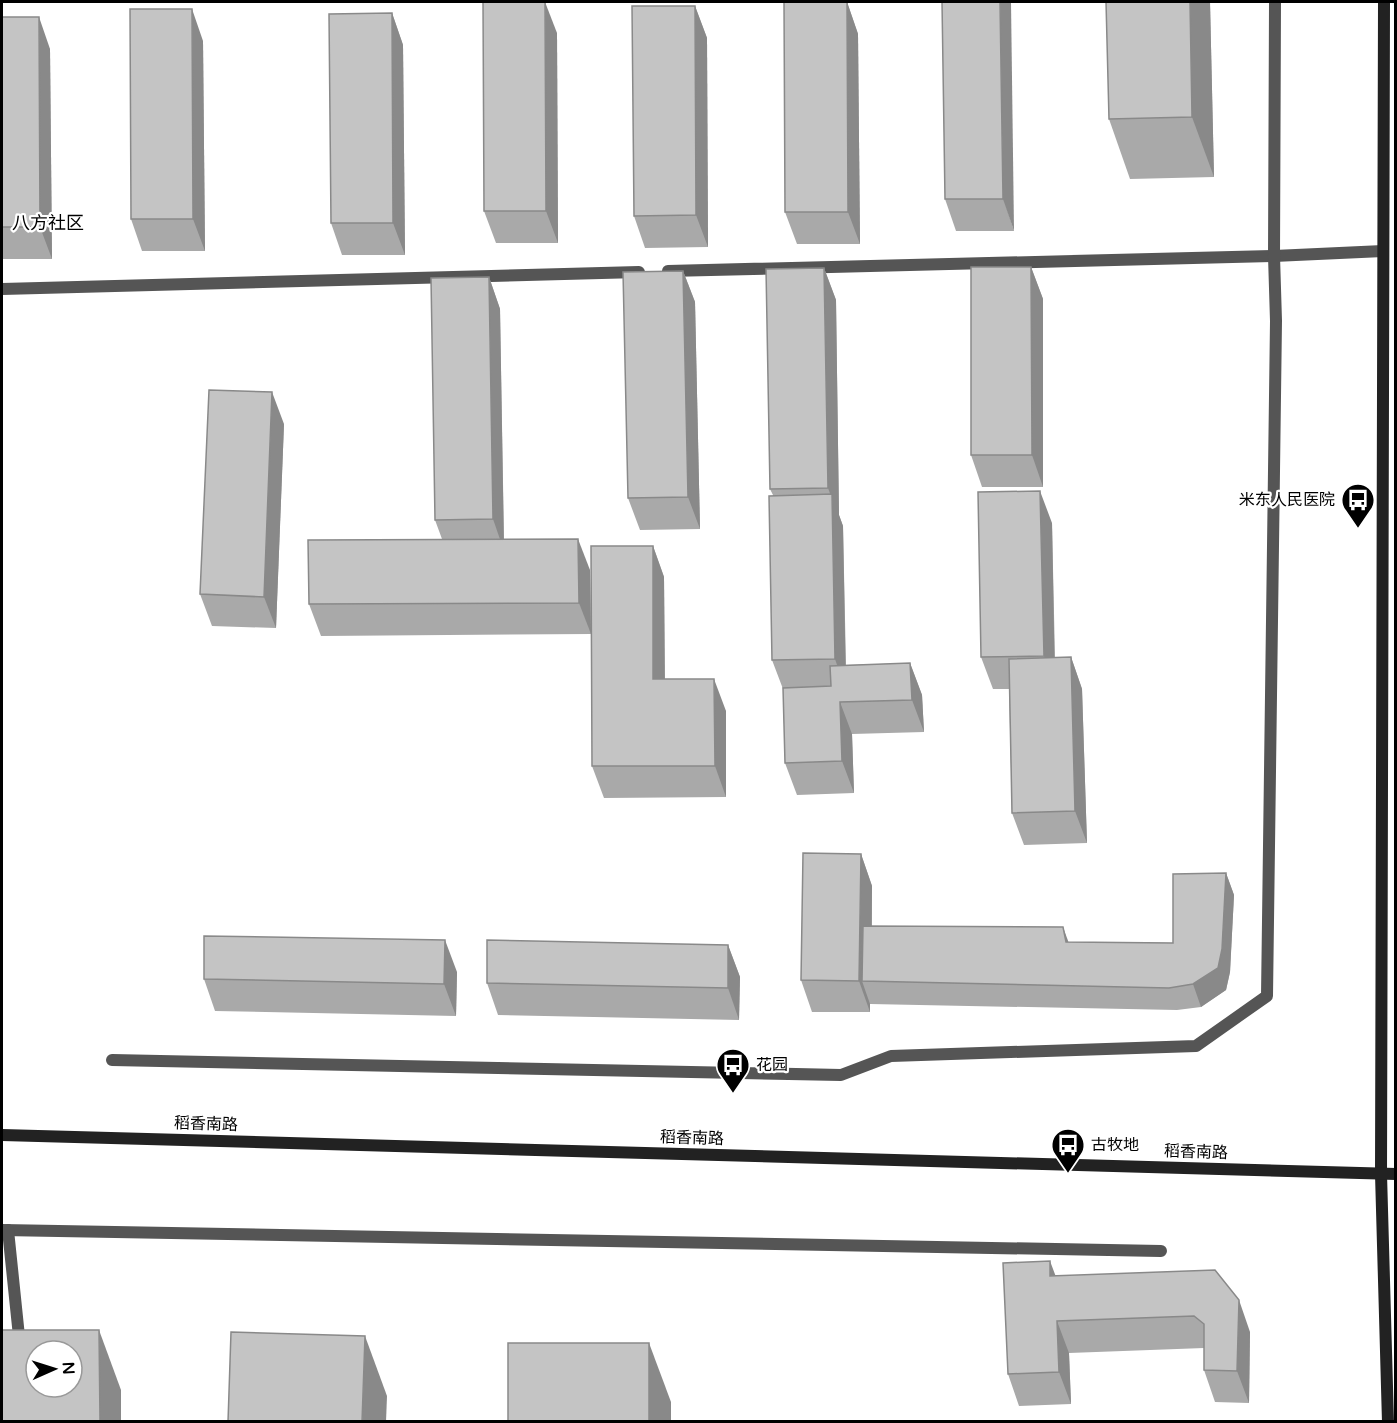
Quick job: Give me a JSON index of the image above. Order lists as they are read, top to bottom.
{
  "streets": {
    "main road": ["稻香南路"]
  },
  "districts": ["八方社区"],
  "places": {
    "bus stop": ["米东人民医院", "花园", "古牧地"]
  },
  "north": "right"
}
